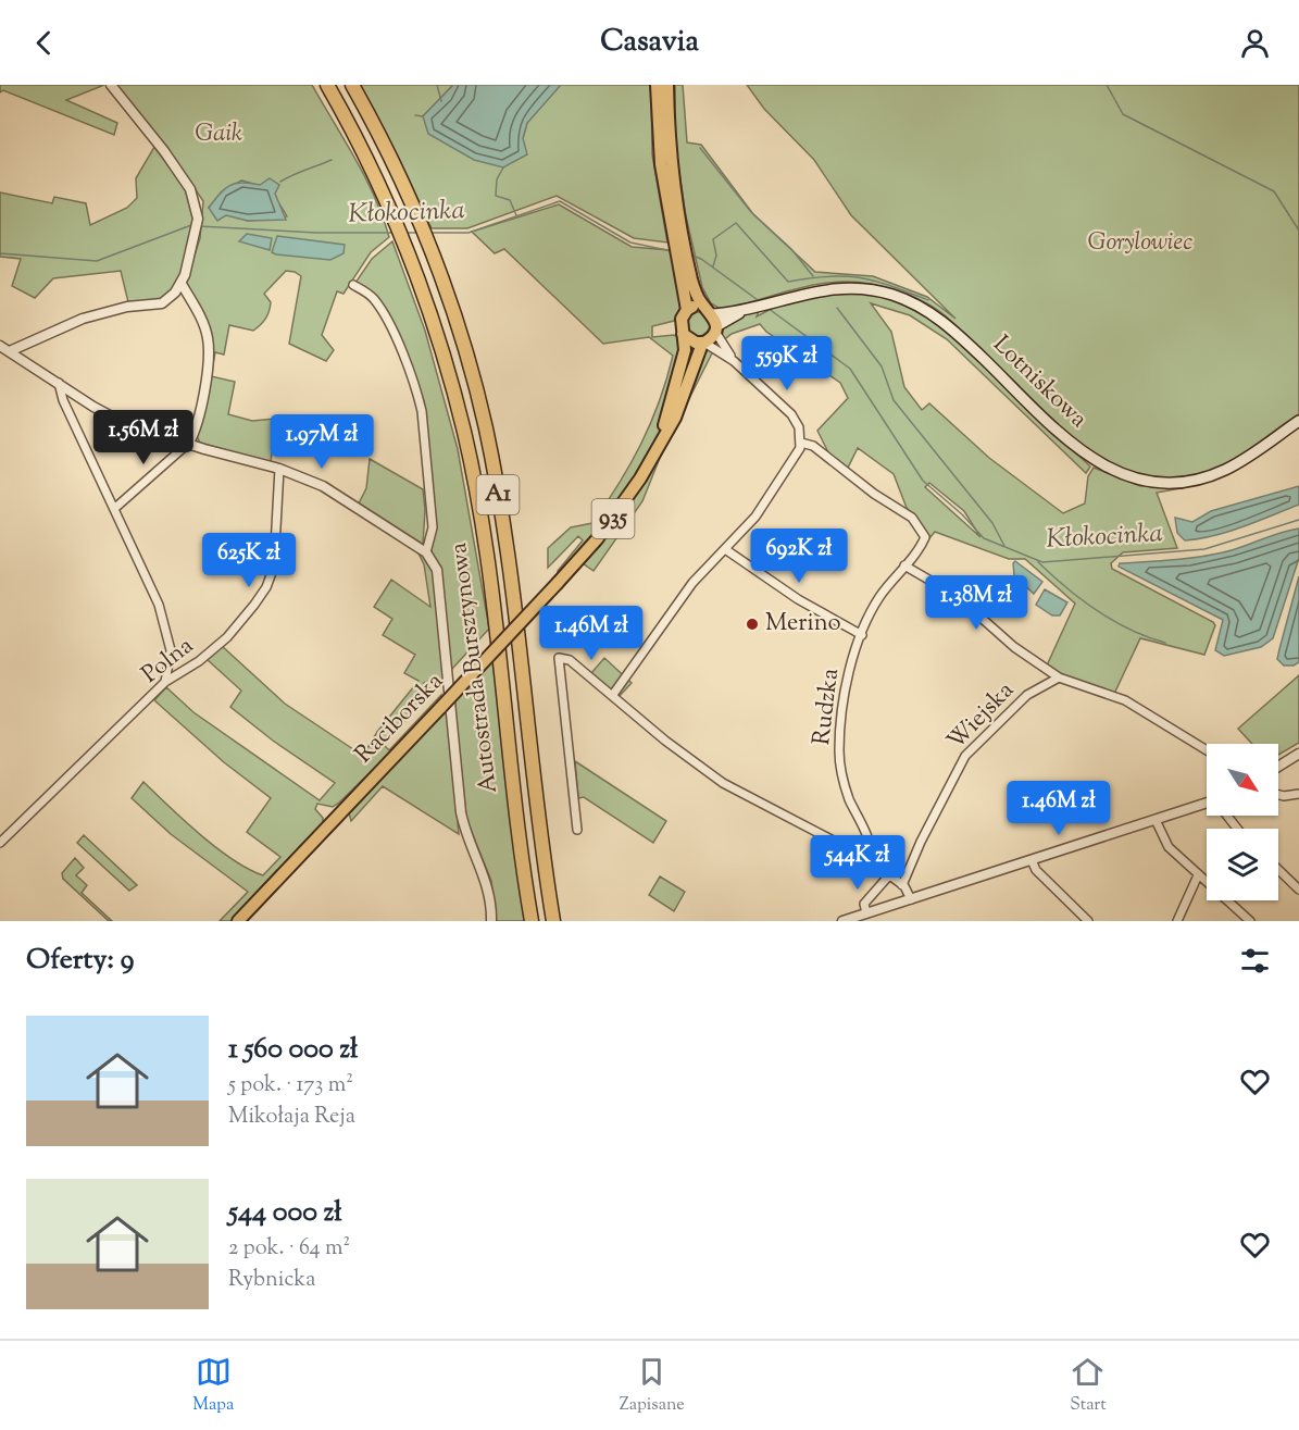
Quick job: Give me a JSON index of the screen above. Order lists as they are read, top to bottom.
{
  "streets": {
    "highway": ["A1", "Autostrada Bursztynowa"],
    "main road": ["Lotniskowa", "935", "Raciborska"],
    "street": ["Polna", "Rudzka", "Wiejska"]
  },
  "crossings": [
    ["Lotniskowa", "935"],
    ["935", "Raciborska"]
  ],
  "water": ["Kłokocinka"],
  "parks": ["Gaik", "Gorylowiec"],
  "places": ["Merino"],
  "north": "bottom right",
  "page": {
    "header": "Casavia",
    "price": [
      "559K zł",
      "1.56M zł",
      "1.97M zł",
      "692K zł",
      "625K zł",
      "1.38M zł",
      "1.46M zł",
      "1.46M zł",
      "544K zł"
    ],
    "heading": "Oferty: 9",
    "list": [
      {
        "name": "1 560 000 zł",
        "note": "5 pok. · 173 m² · Mikołaja Reja"
      },
      {
        "name": "544 000 zł",
        "note": "2 pok. · 64 m² · Rybnicka"
      }
    ],
    "tabs": ["Mapa", "Zapisane", "Start"]
  }
}
